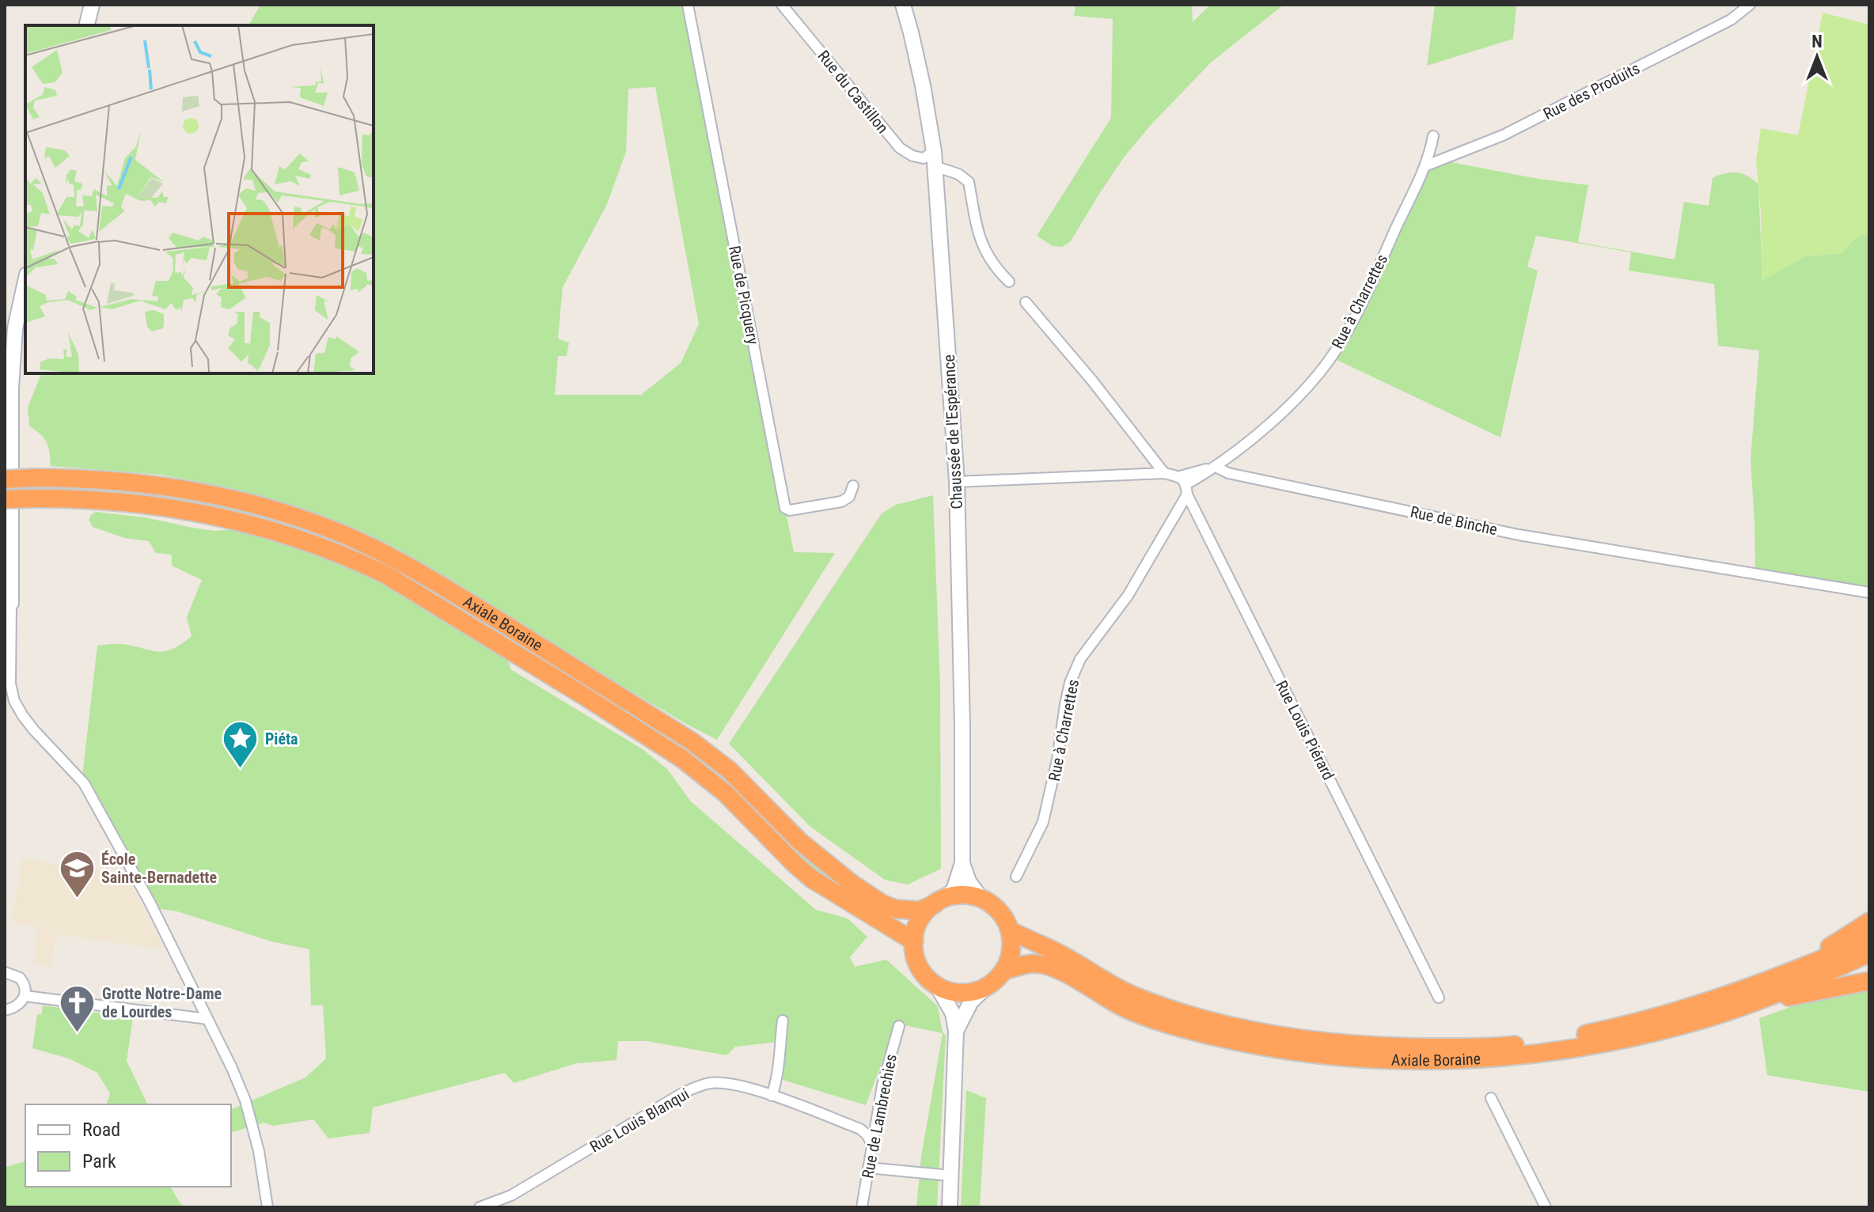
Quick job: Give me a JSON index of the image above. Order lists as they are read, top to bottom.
{
  "streets": {
    "highway": ["Axiale Boraine"],
    "main road": ["Chaussée de l'Espérance"],
    "street": [
      "Rue des Produits",
      "Rue du Castillon",
      "Rue de Picquery",
      "Rue à Charrettes",
      "Rue de Binche",
      "Rue Louis Piérard",
      "Rue de Lambrechies",
      "Rue Louis Blanqui"
    ]
  },
  "crossings": [
    ["Rue des Produits", "Rue à Charrettes"],
    ["Rue du Castillon", "Chaussée de l'Espérance"],
    ["Rue à Charrettes", "Rue de Binche"],
    ["Rue à Charrettes", "Rue Louis Piérard"],
    ["Rue de Lambrechies", "Rue Louis Blanqui"]
  ],
  "places": {
    "place": ["Piéta"],
    "school or university": ["École Sainte-Bernadette"],
    "church": ["Grotte Notre-Dame de Lourdes"]
  },
  "legend": ["Road", "Park"],
  "north": "top"
}
